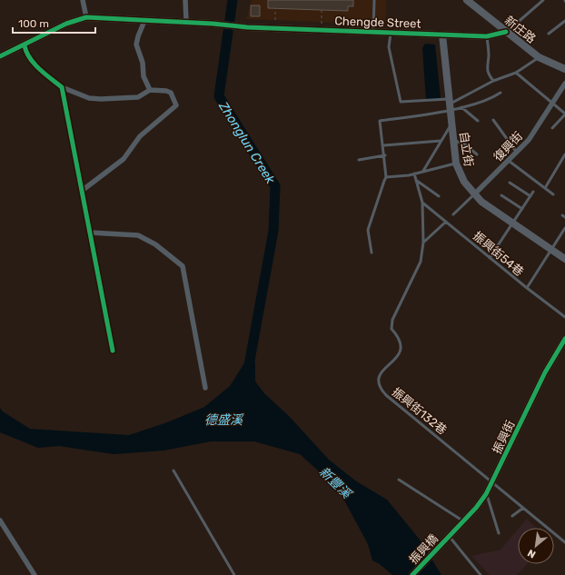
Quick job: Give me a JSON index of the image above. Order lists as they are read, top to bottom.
{
  "streets": {
    "street": [
      "Chengde Street",
      "新庄路",
      "復興街",
      "自立街",
      "振興街",
      "振興橋"
    ],
    "lane": ["振興街54巷", "振興街132巷"]
  },
  "crossings": [
    ["Chengde Street", "新庄路"],
    ["Chengde Street", "自立街"],
    ["復興街", "自立街"],
    ["振興街132巷", "振興街"],
    ["振興街", "振興橋"]
  ],
  "water": ["Zhonglun Creek", "德盛溪", "新豐溪"],
  "scale_bar": "100 m",
  "north": "bottom left"
}
